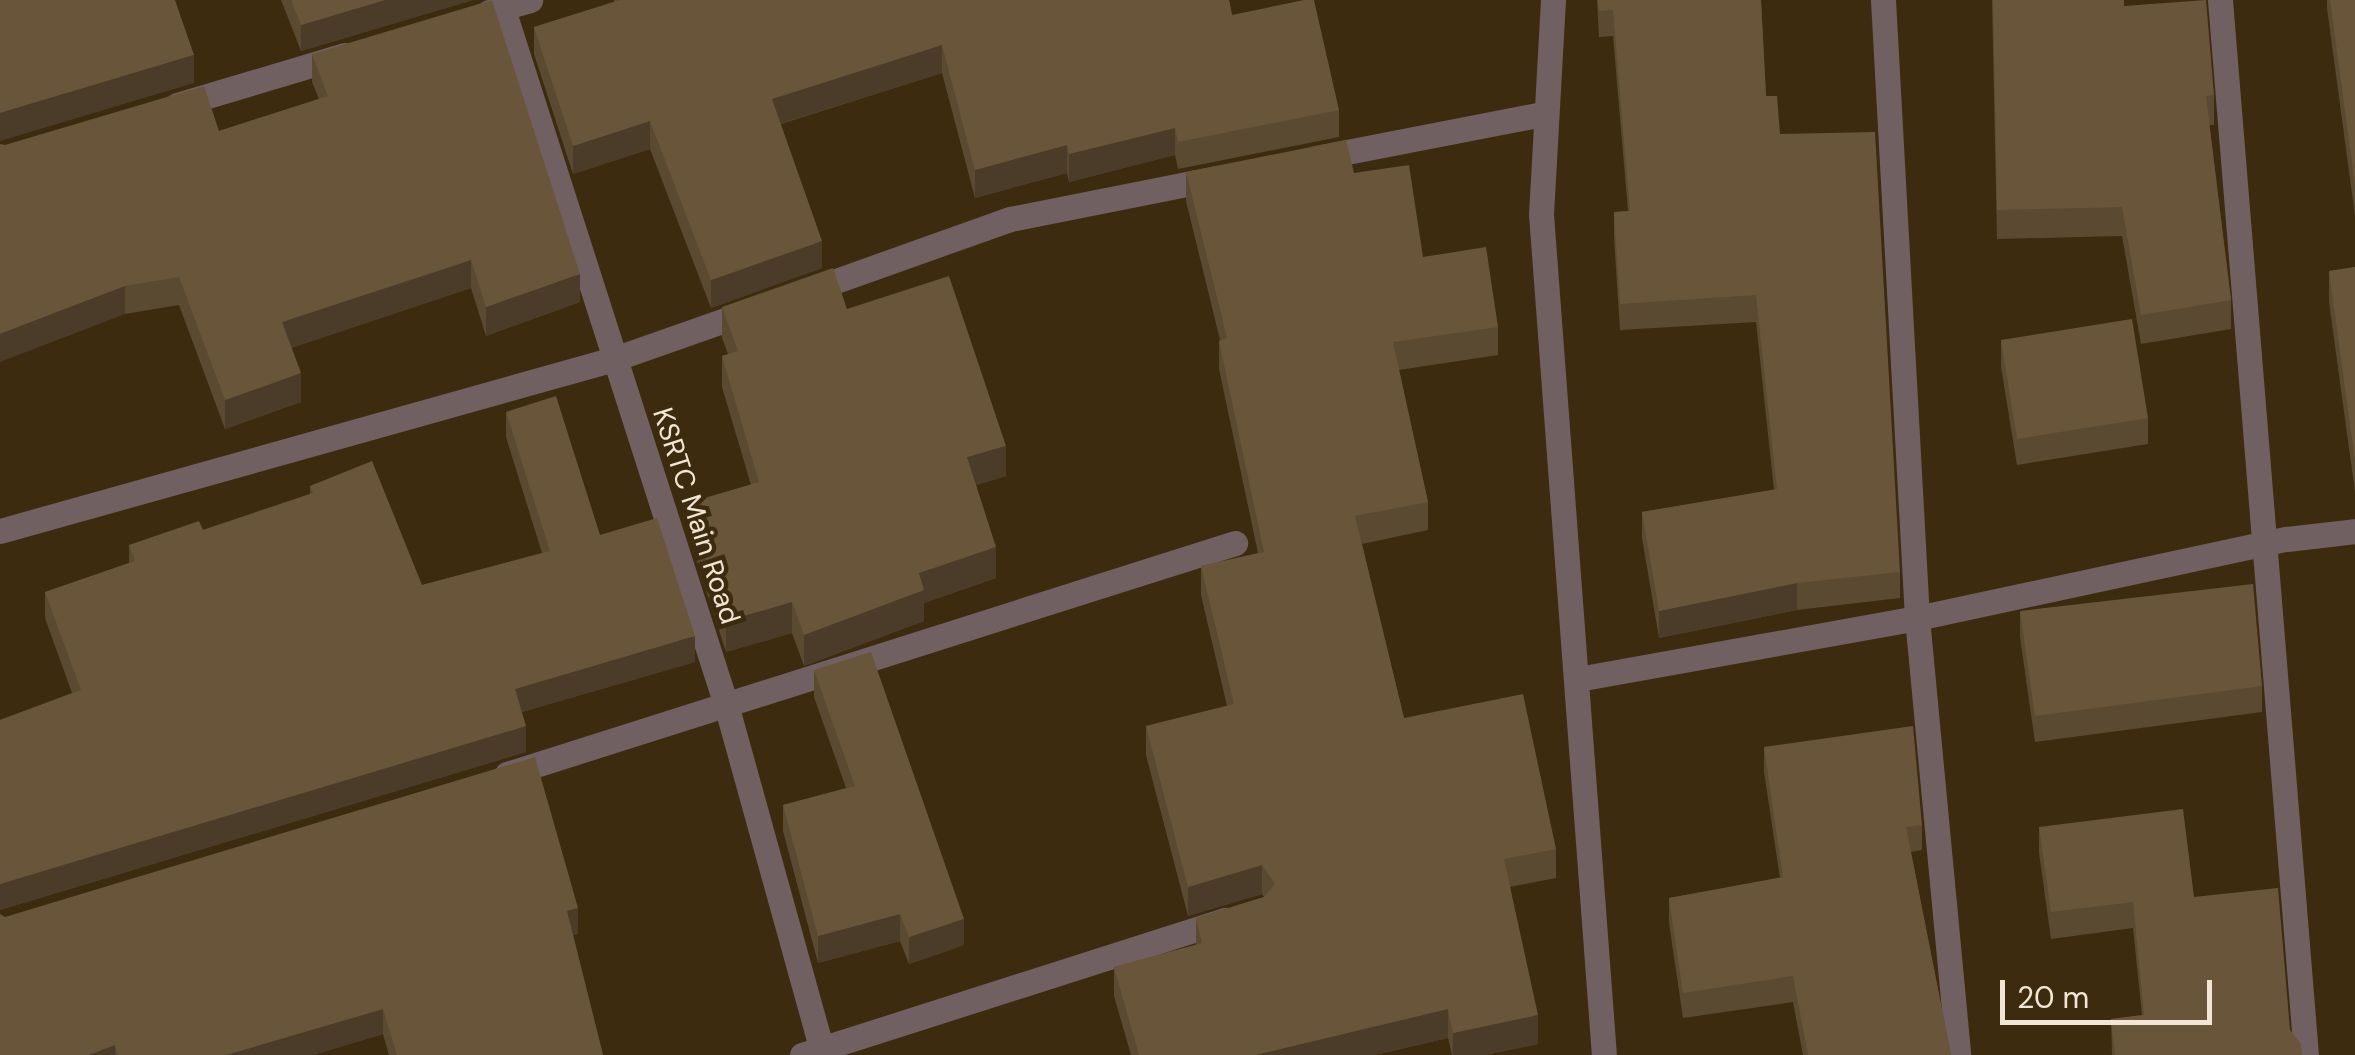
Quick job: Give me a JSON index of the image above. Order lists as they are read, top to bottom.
{
  "streets": {
    "street": ["KSRTC Main Road"]
  },
  "scale_bar": "20 m"
}
